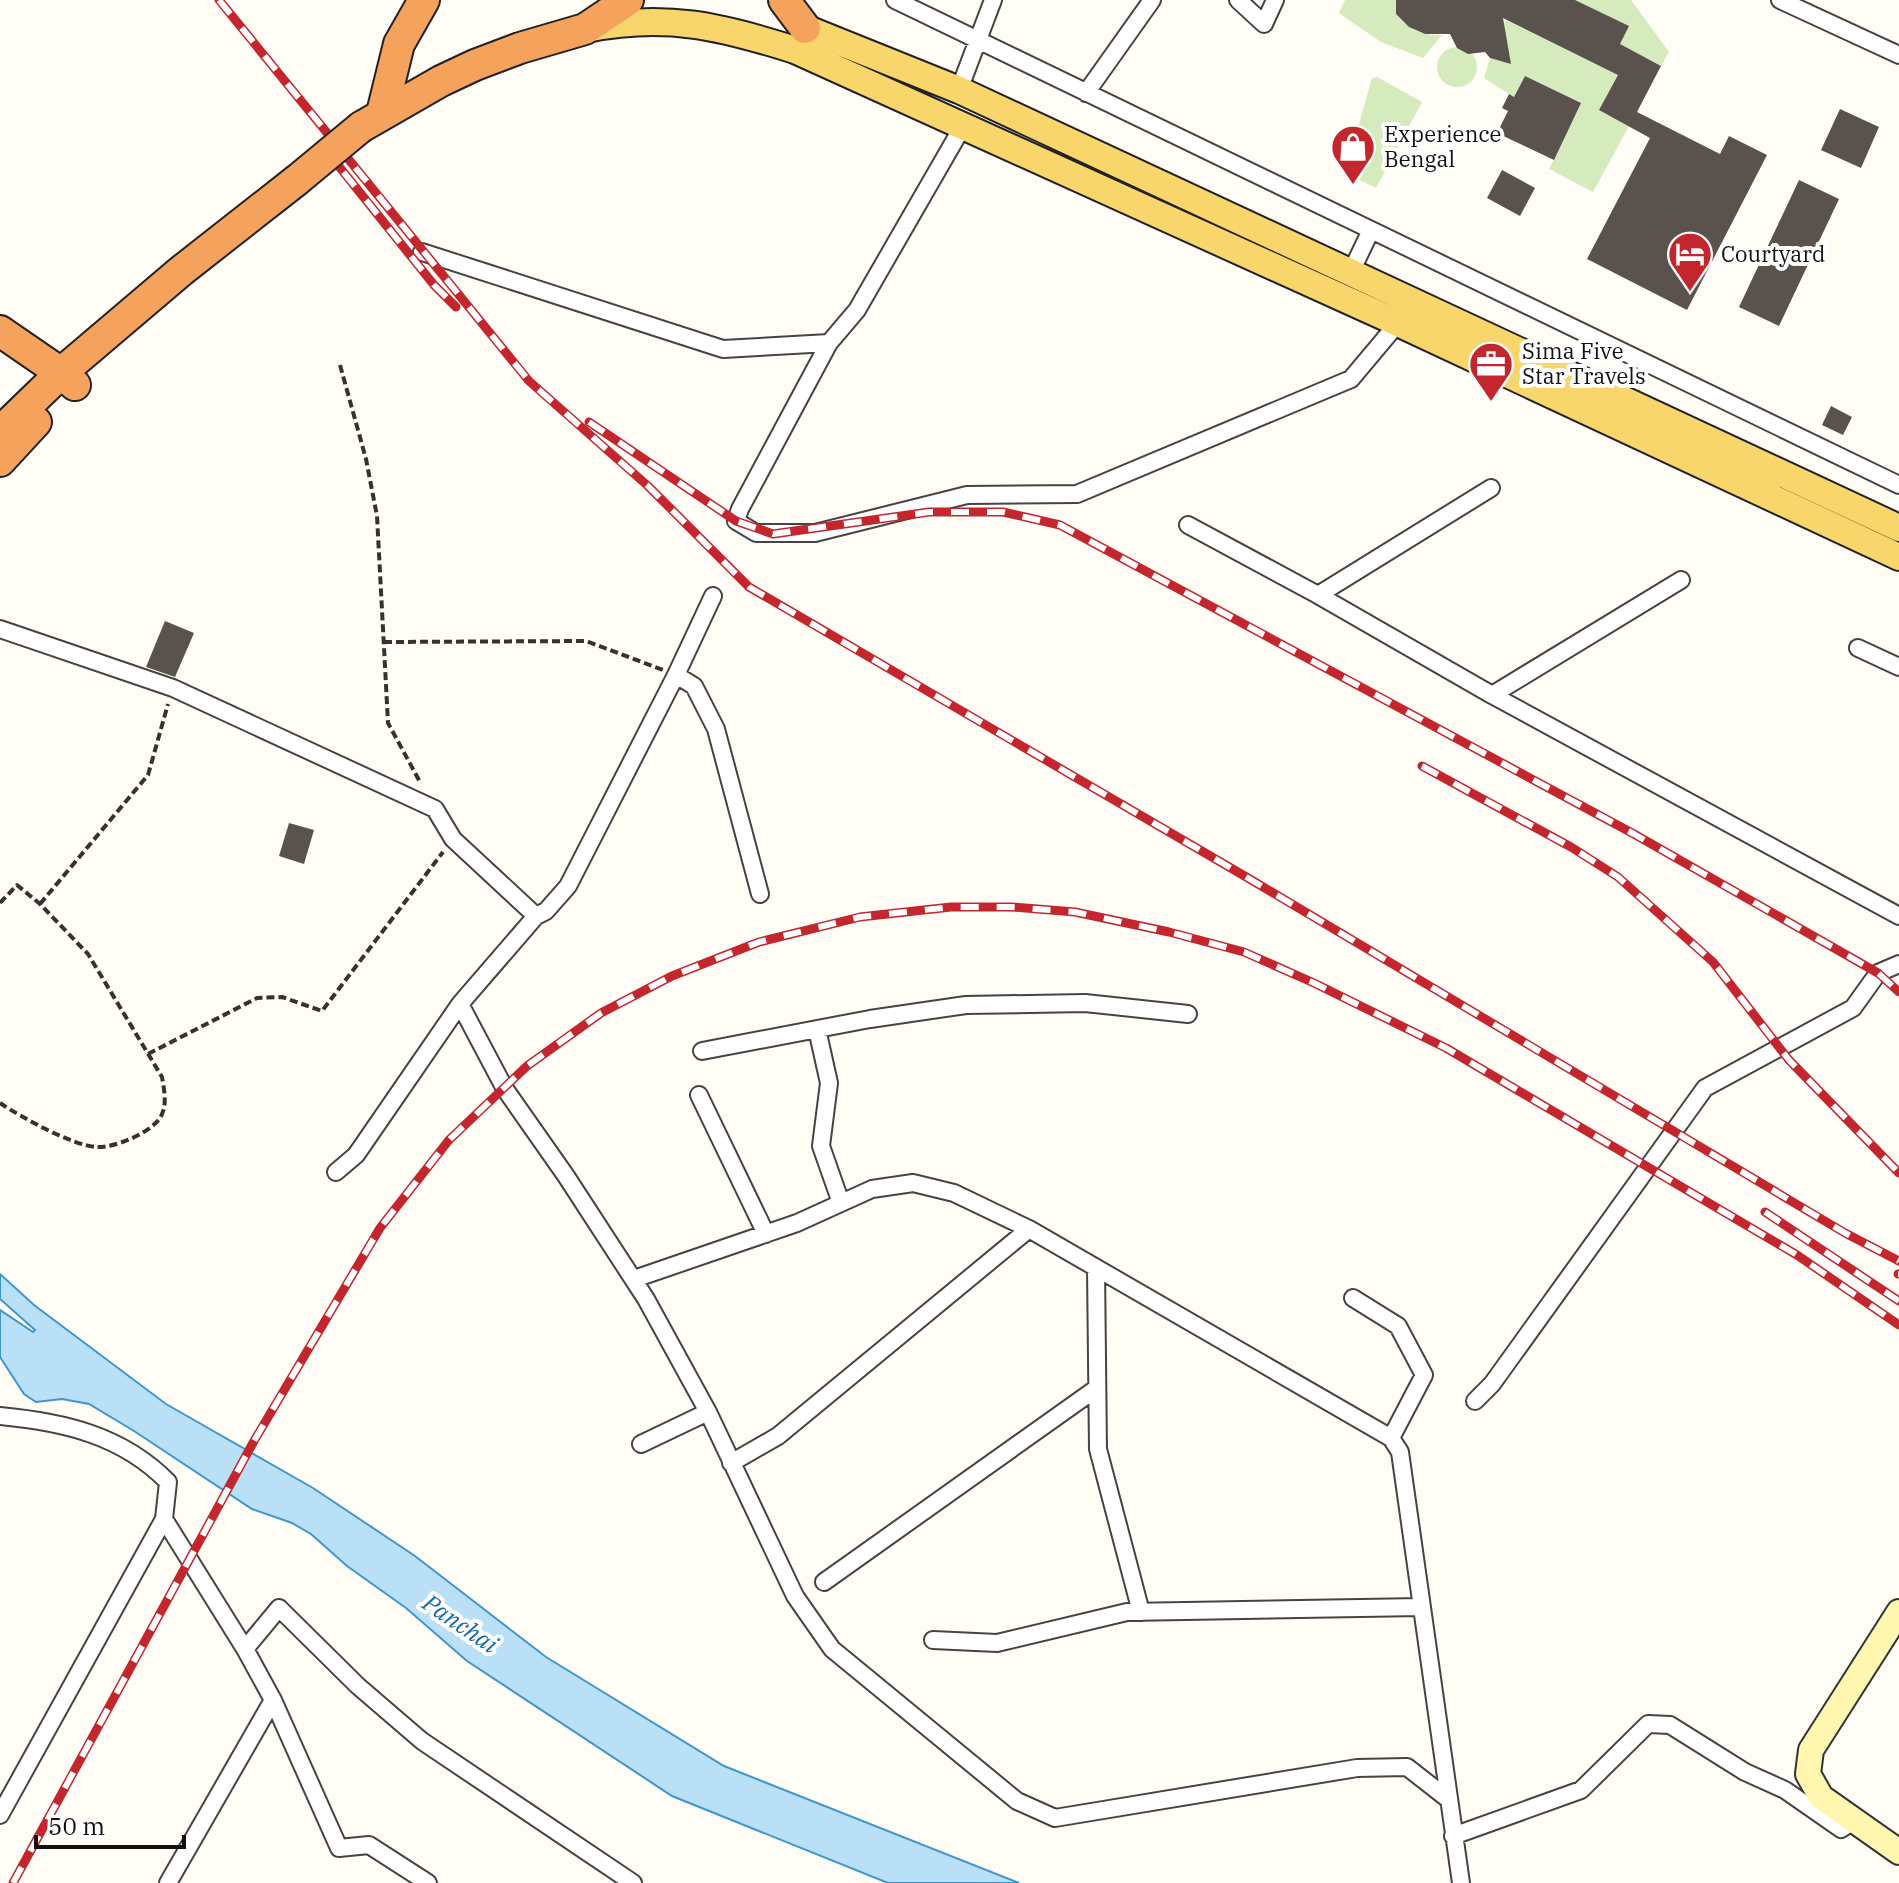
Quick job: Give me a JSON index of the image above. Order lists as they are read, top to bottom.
{
  "water": ["Panchai"],
  "places": {
    "shop": ["Experience Bengal"],
    "hotel": ["Courtyard"],
    "office": ["Sima Five Star Travels"]
  },
  "scale_bar": "50 m"
}
